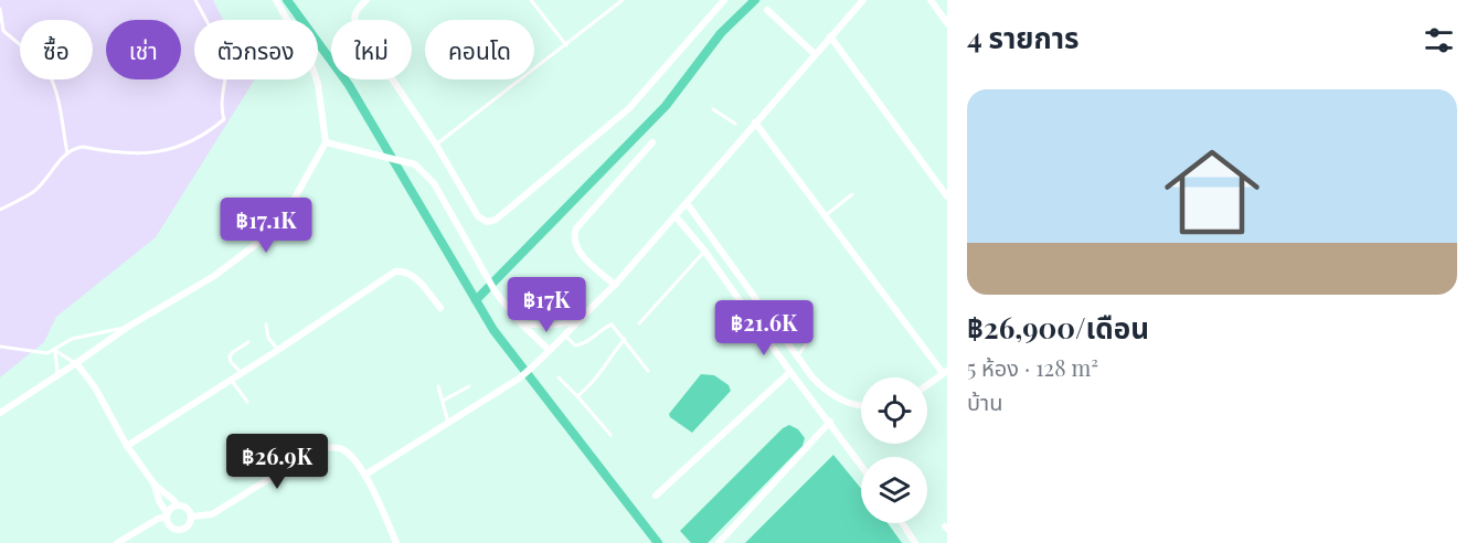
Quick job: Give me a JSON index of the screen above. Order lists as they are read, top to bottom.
{
  "page": {
    "heading": "4 รายการ",
    "chip": [
      "ซื้อ",
      "เช่า",
      "ตัวกรอง",
      "ใหม่",
      "คอนโด"
    ],
    "list": [
      {
        "name": "฿26,900/เดือน",
        "note": "5 ห้อง · 128 m² · บ้าน"
      }
    ],
    "price": [
      "฿17.1K",
      "฿17K",
      "฿21.6K",
      "฿26.9K"
    ]
  }
}
